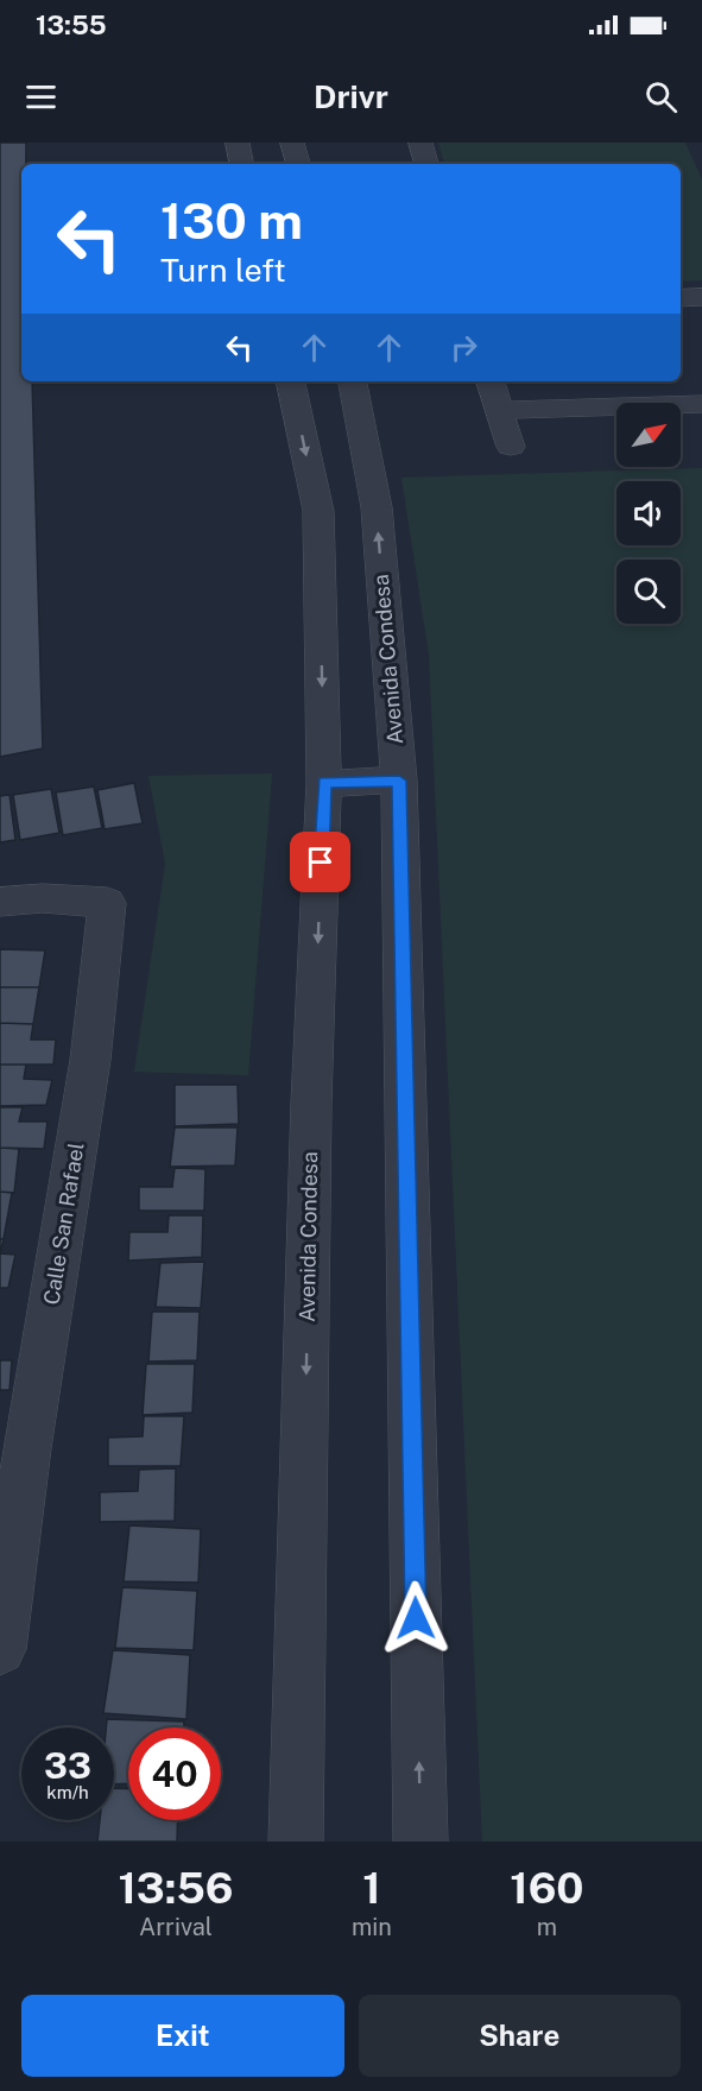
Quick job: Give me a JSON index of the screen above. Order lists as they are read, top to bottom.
{
  "streets": {
    "street": ["Avenida Condesa", "Calle San Rafael"]
  },
  "north": "top right",
  "page": {
    "status": "13:55",
    "header": "Drivr",
    "turn": ["130 m", "Turn left"],
    "speed": "33 km/h",
    "limit": "40",
    "eta": [
      "13:56",
      "Arrival",
      "1",
      "min",
      "160",
      "m"
    ],
    "buttons": ["Exit", "Share"]
  }
}
